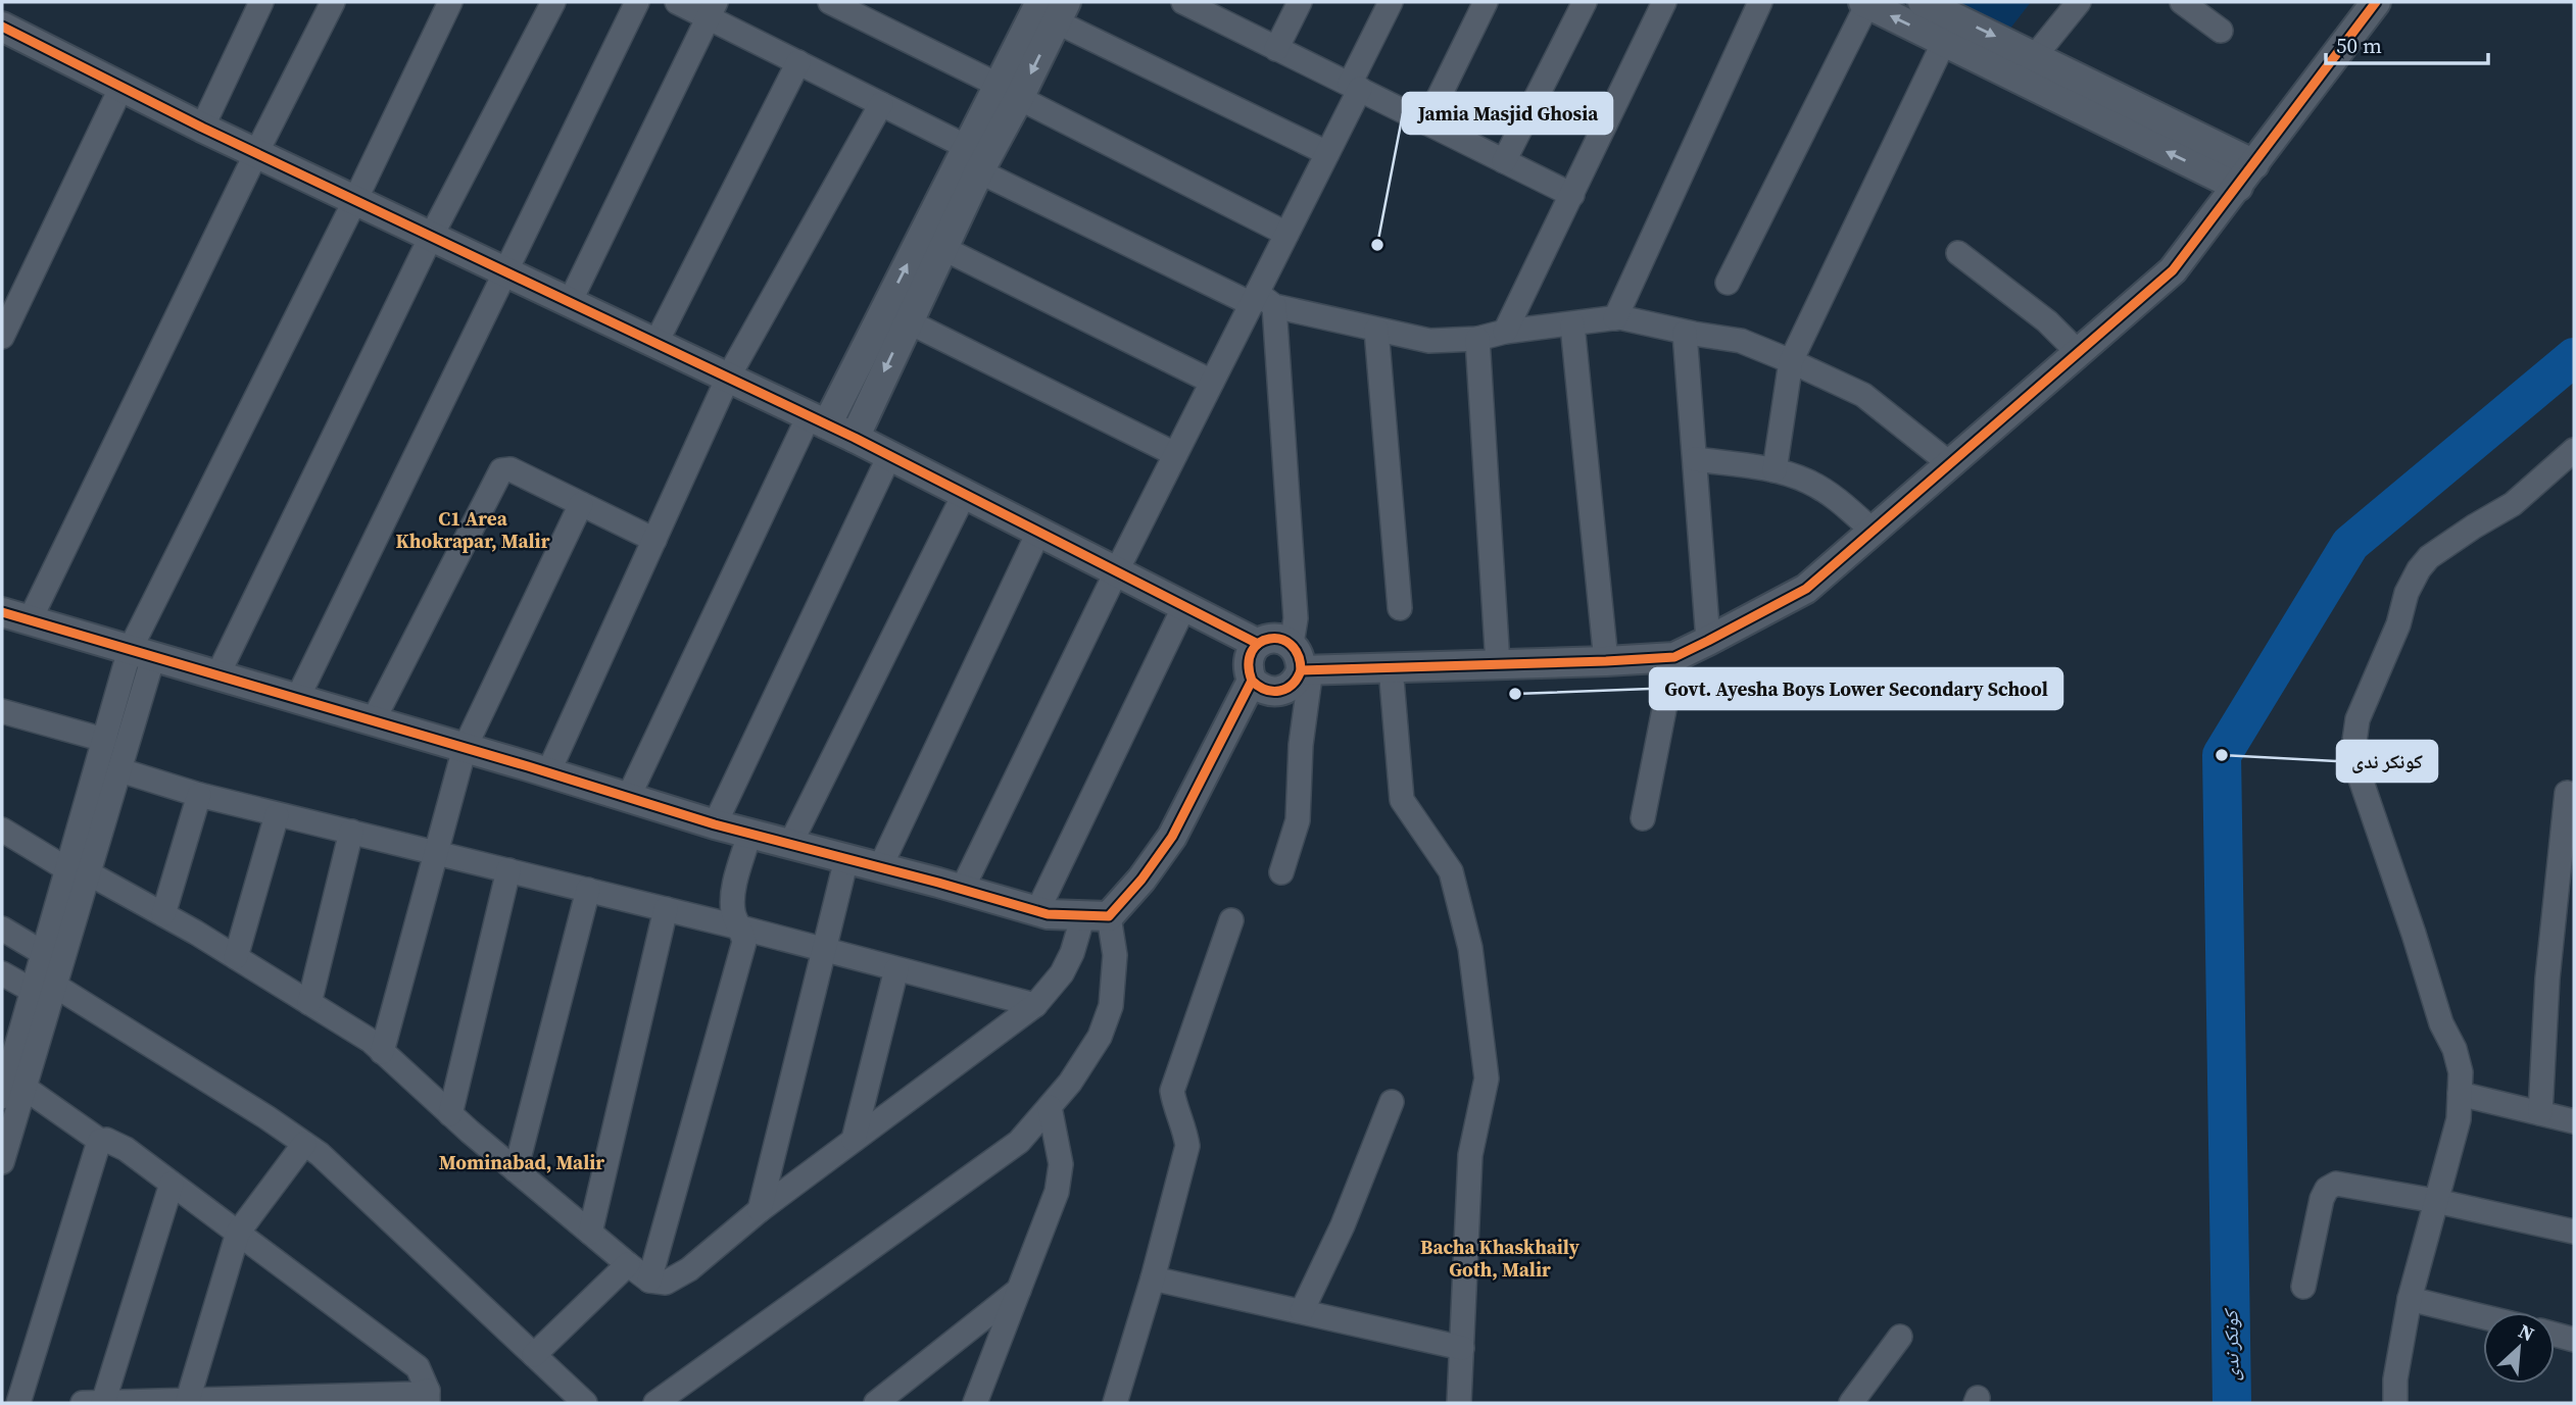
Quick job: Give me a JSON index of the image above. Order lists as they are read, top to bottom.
{
  "districts": ["C1 Area Khokrapar, Malir", "Mominabad, Malir", "Bacha Khaskhaily Goth, Malir"],
  "water": ["کونکر ندی"],
  "places": ["Jamia Masjid Ghosia", "Govt. Ayesha Boys Lower Secondary School", "کونکر ندی"],
  "scale_bar": "50 m",
  "north": "top right"
}
